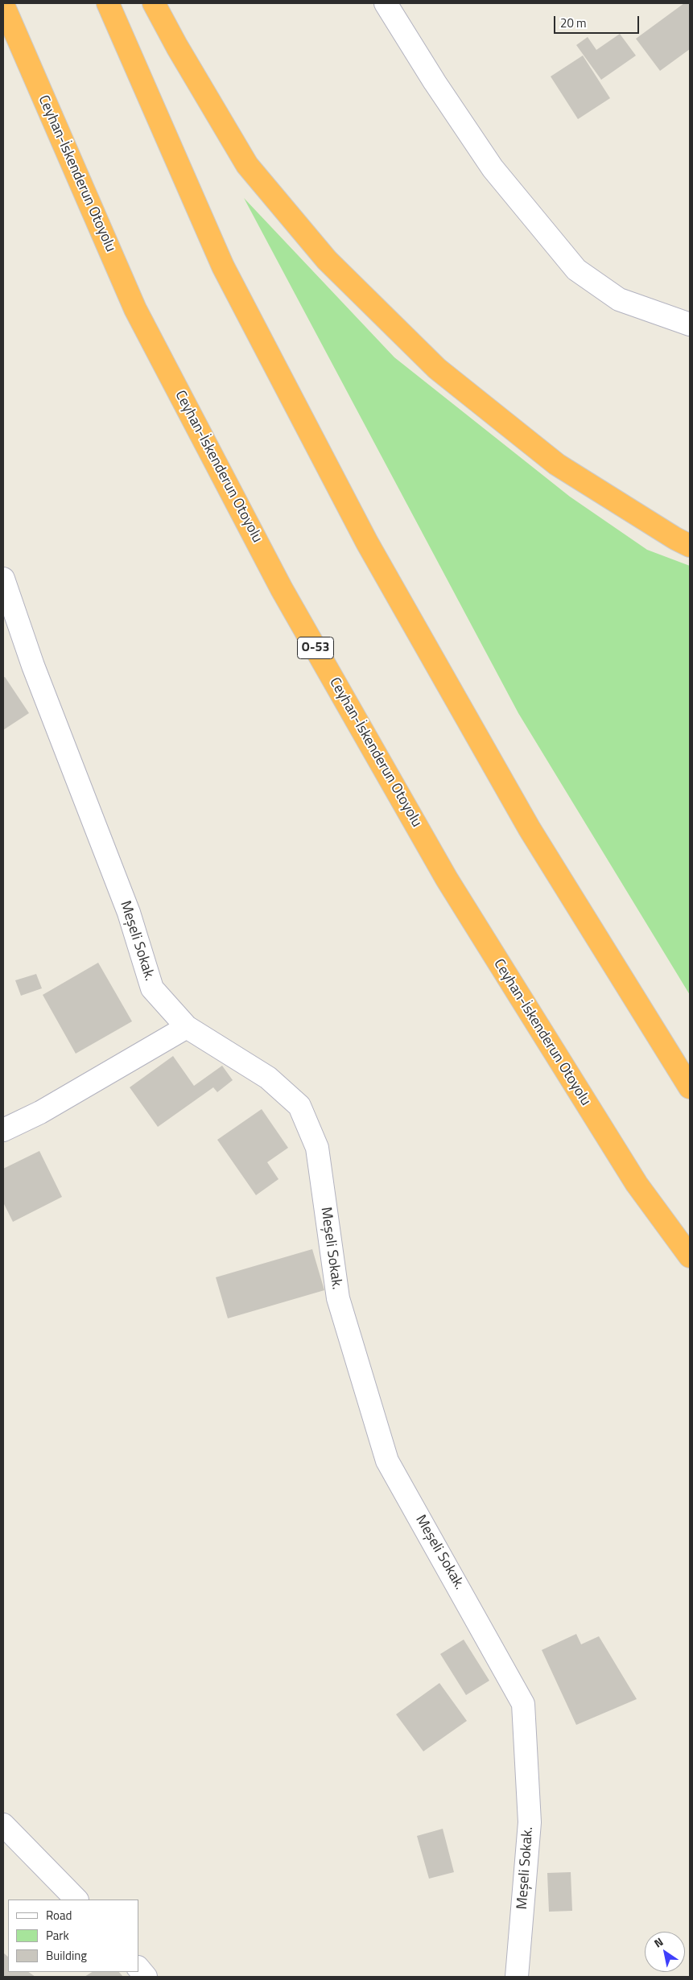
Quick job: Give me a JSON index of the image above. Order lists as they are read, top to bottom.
{
  "streets": {
    "highway": ["Ceyhan-İskenderun Otoyolu", "O-53"],
    "street": ["Meşeli Sokak."]
  },
  "legend": ["Road", "Park", "Building"],
  "scale_bar": "20 m",
  "north": "top left"
}
